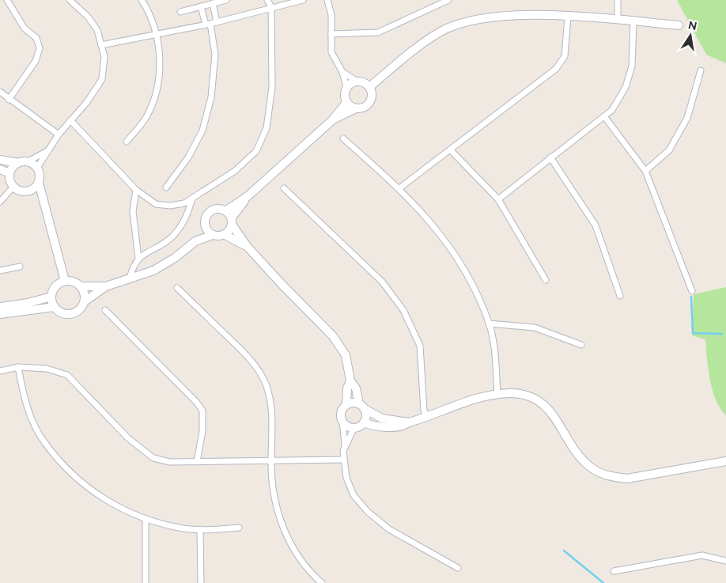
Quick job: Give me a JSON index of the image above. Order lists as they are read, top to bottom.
{
  "north": "top"
}
